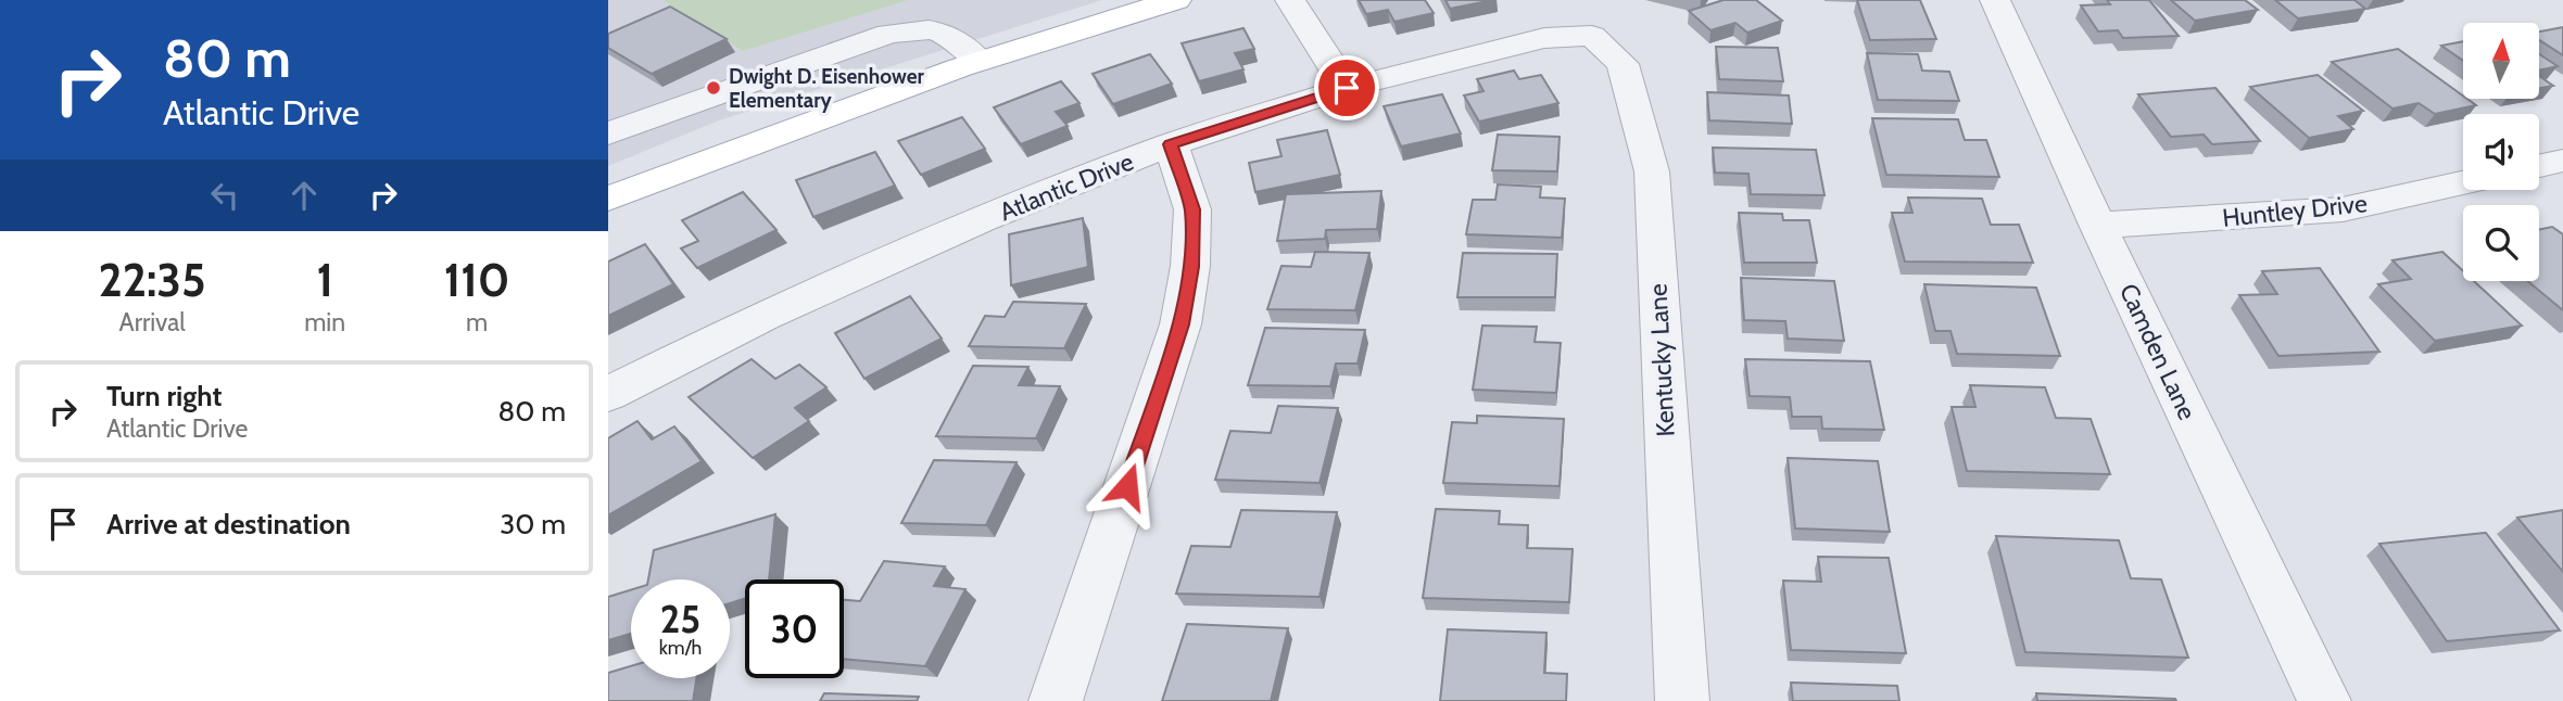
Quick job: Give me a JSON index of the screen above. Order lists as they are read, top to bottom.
{
  "streets": {
    "street": [
      "Atlantic Drive",
      "Huntley Drive",
      "Camden Lane",
      "Kentucky Lane"
    ]
  },
  "crossings": [
    ["Atlantic Drive", "Kentucky Lane"],
    ["Huntley Drive", "Camden Lane"]
  ],
  "places": ["Dwight D. Eisenhower Elementary"],
  "north": "top",
  "page": {
    "turn": ["80 m", "Atlantic Drive"],
    "eta": [
      "22:35",
      "Arrival",
      "1",
      "min",
      "110",
      "m"
    ],
    "list": [
      {
        "name": "Turn right",
        "note": "Atlantic Drive",
        "value": "80 m"
      },
      {
        "name": "Arrive at destination",
        "value": "30 m"
      }
    ],
    "speed": "25 km/h",
    "limit": "30"
  }
}
